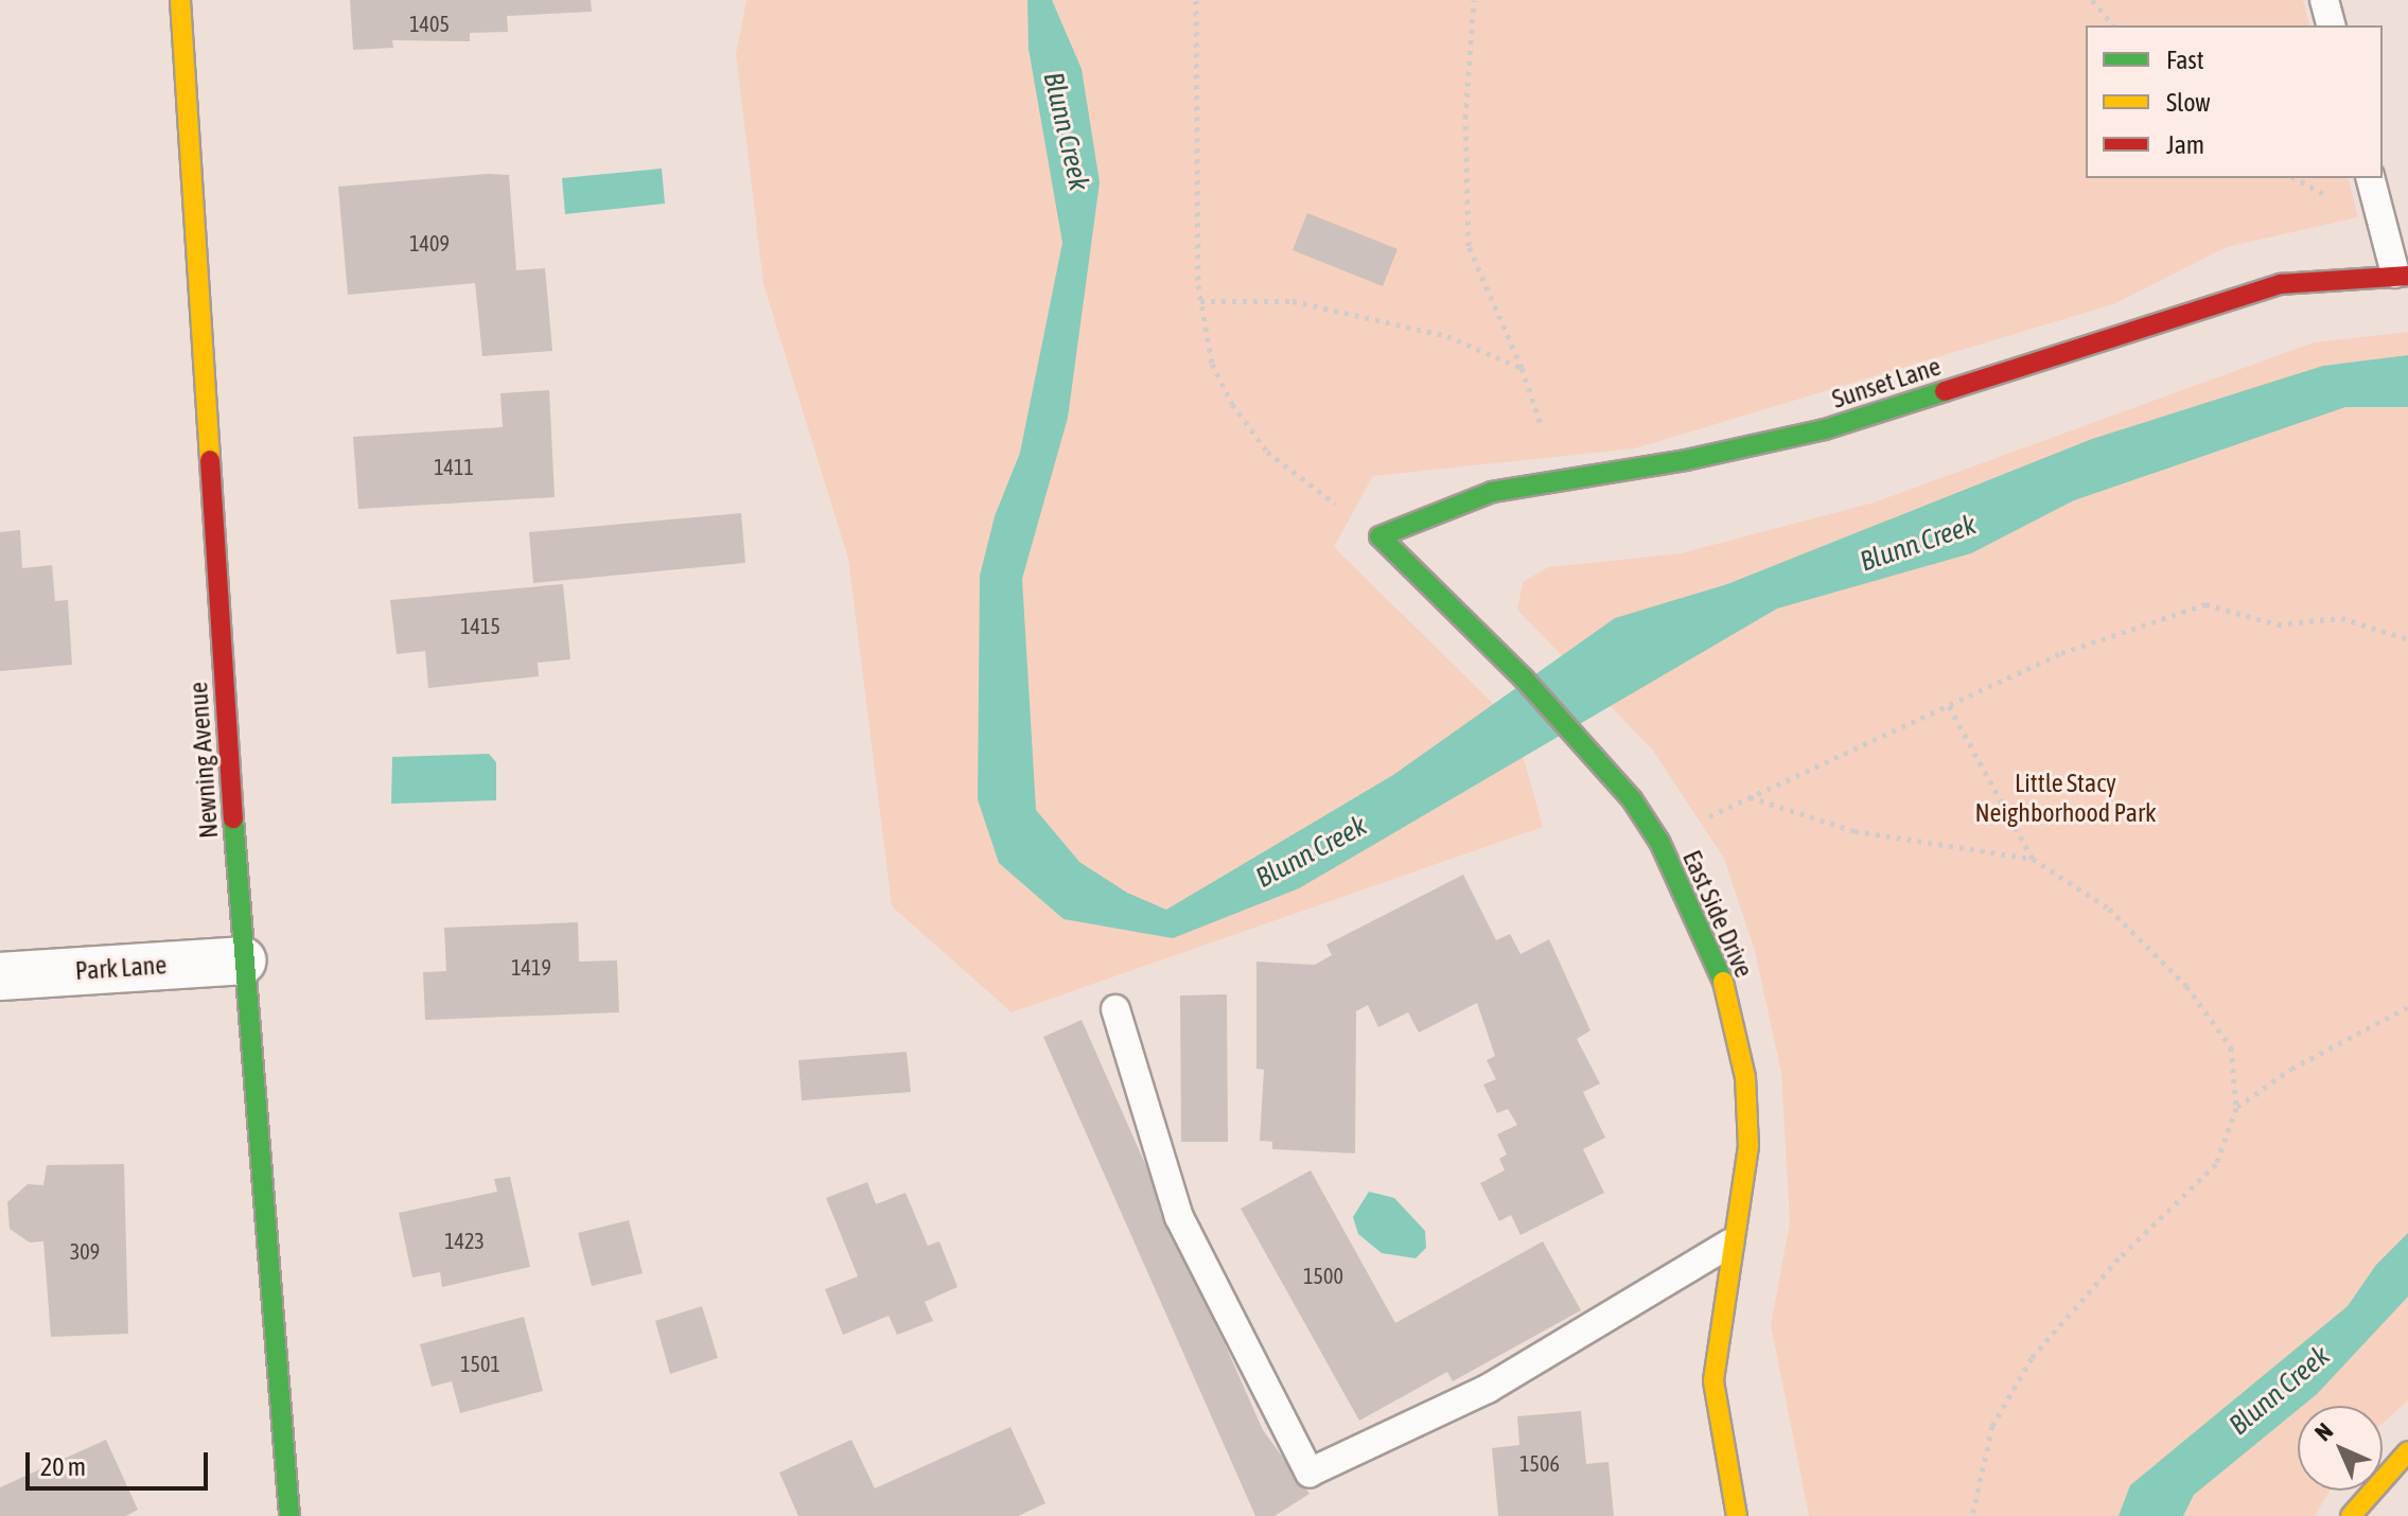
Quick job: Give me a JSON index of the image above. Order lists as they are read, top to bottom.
{
  "streets": {
    "street": [
      "Sunset Lane",
      "Newning Avenue",
      "East Side Drive",
      "Park Lane"
    ]
  },
  "crossings": [
    ["Sunset Lane", "East Side Drive"],
    ["Newning Avenue", "Park Lane"]
  ],
  "water": ["Blunn Creek"],
  "parks": ["Little Stacy Neighborhood Park"],
  "house_numbers": [
    "1405",
    "1409",
    "1411",
    "1415",
    "1419",
    "1423",
    "309",
    "1500",
    "1501",
    "1506"
  ],
  "legend": ["Fast", "Slow", "Jam"],
  "scale_bar": "20 m",
  "north": "top left"
}
